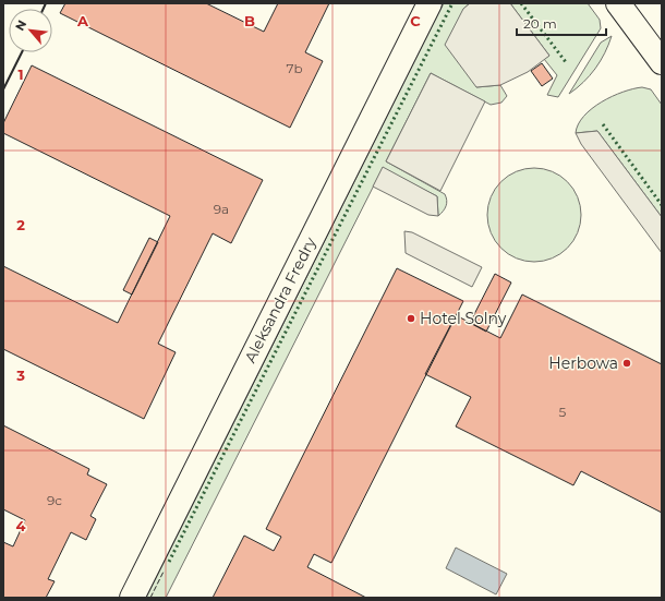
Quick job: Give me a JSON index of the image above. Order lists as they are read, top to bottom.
{
  "streets": {
    "street": ["Aleksandra Fredry"]
  },
  "places": ["Hotel Solny", "Herbowa"],
  "house_numbers": [
    "7b",
    "9a",
    "5",
    "9c"
  ],
  "scale_bar": "20 m",
  "north": "top left",
  "grid": {
    "columns": ["A", "B", "C"],
    "rows": [
      "1",
      "2",
      "3",
      "4"
    ]
  }
}
